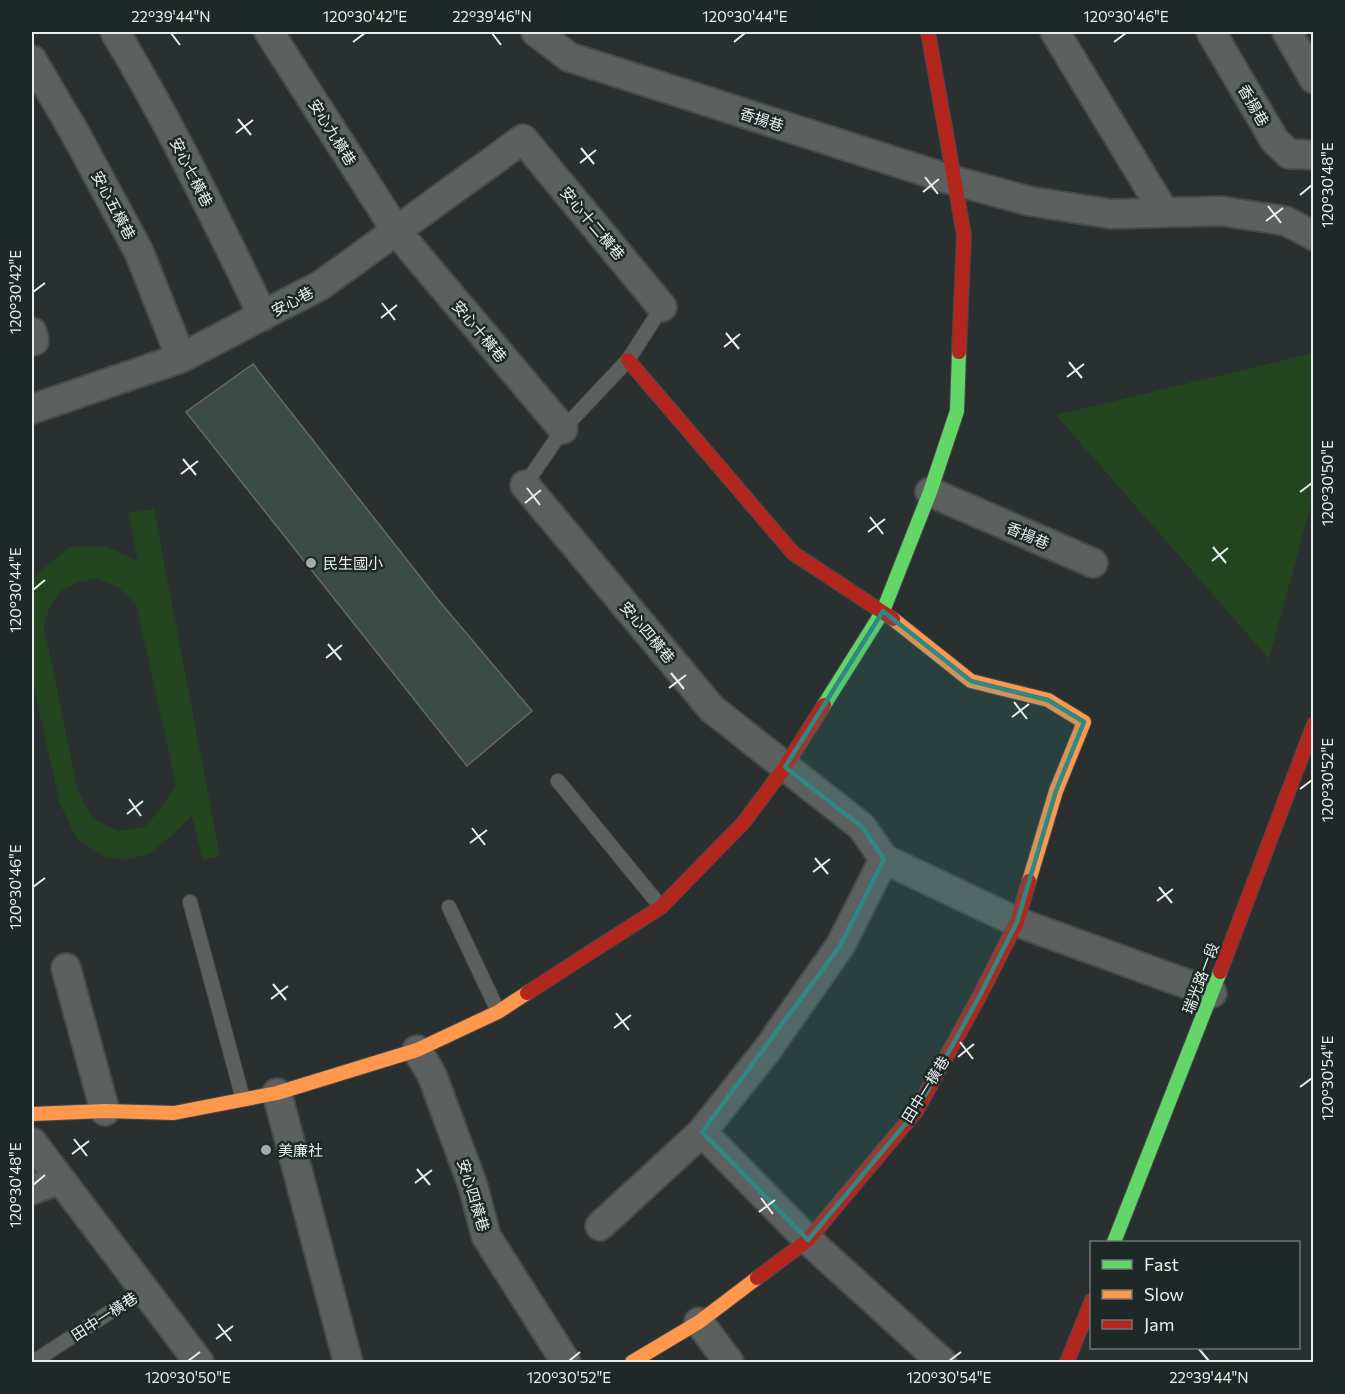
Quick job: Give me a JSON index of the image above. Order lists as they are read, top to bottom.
{
  "streets": {
    "street": [
      "香揚巷",
      "安心九橫巷",
      "安心七橫巷",
      "安心五橫巷",
      "安心十二橫巷",
      "安心巷",
      "安心十橫巷",
      "安心四橫巷",
      "瑞光路一段",
      "田中一橫巷"
    ]
  },
  "crossings": [
    ["安心九橫巷", "安心巷"],
    ["安心九橫巷", "安心十橫巷"],
    ["安心七橫巷", "安心巷"],
    ["安心五橫巷", "安心巷"],
    ["安心十二橫巷", "安心巷"],
    ["安心巷", "安心十橫巷"]
  ],
  "places": ["民生國小", "美廉社"],
  "legend": ["Fast", "Slow", "Jam"],
  "coordinates": [
    "22°39'44\"N",
    "120°30'42\"E",
    "22°39'46\"N",
    "120°30'44\"E",
    "120°30'46\"E",
    "120°30'48\"E",
    "120°30'50\"E",
    "120°30'52\"E",
    "120°30'54\"E"
  ]
}
